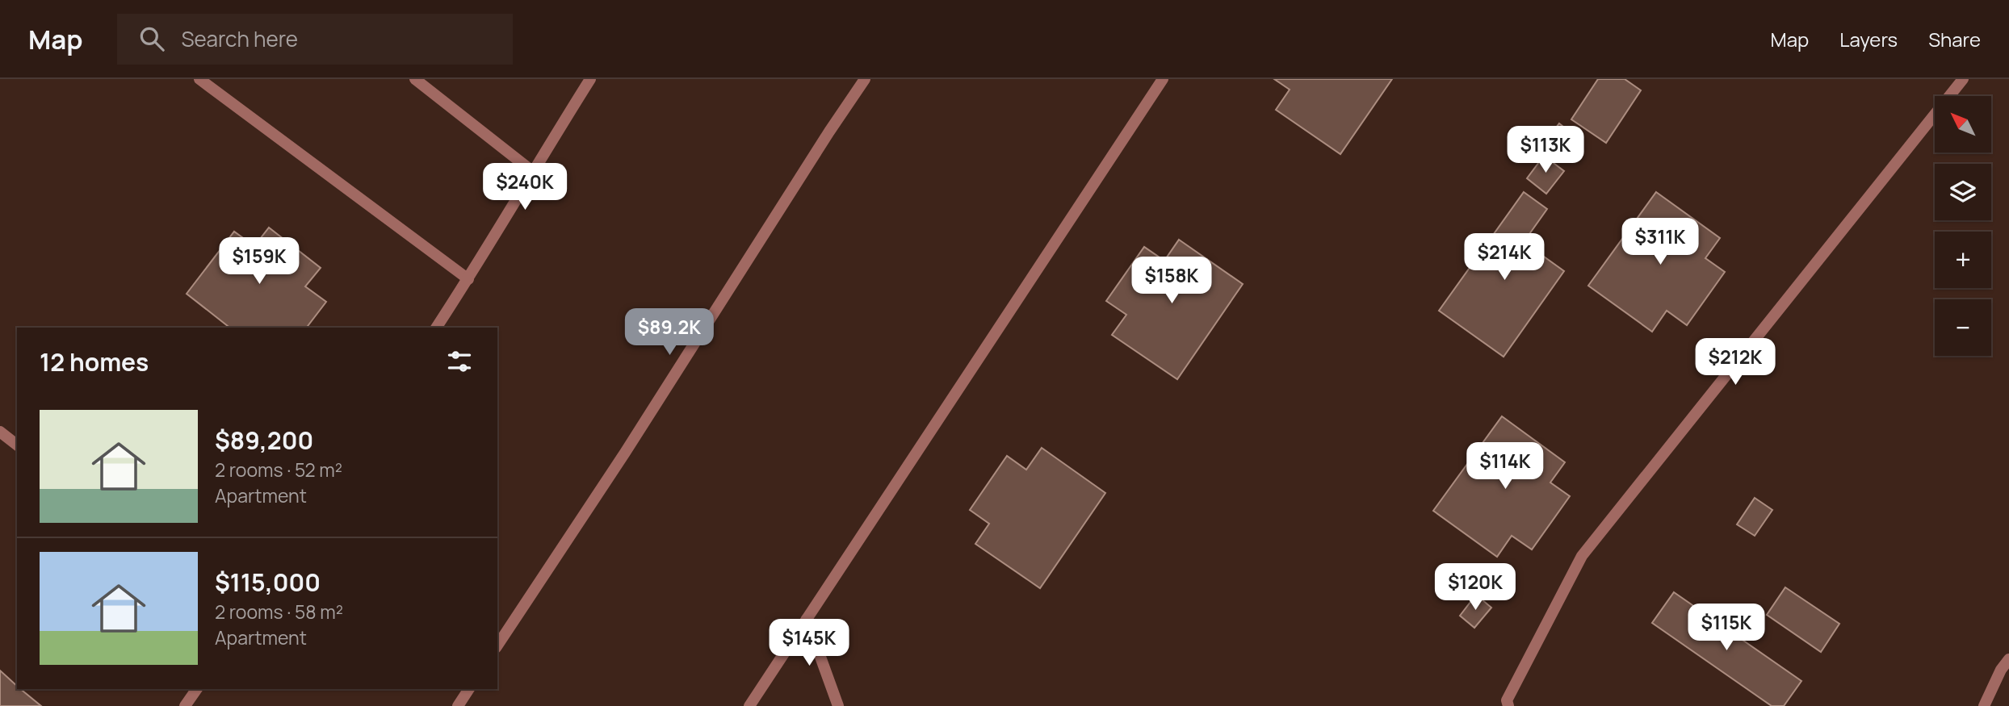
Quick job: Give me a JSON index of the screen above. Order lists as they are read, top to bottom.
{
  "north": "top left",
  "page": {
    "header": "Map",
    "search": "Search here",
    "nav": ["Map", "Layers", "Share"],
    "map_buttons": ["+", "−"],
    "price": [
      "$113K",
      "$240K",
      "$311K",
      "$214K",
      "$159K",
      "$158K",
      "$89.2K",
      "$212K",
      "$114K",
      "$120K",
      "$115K",
      "$145K"
    ],
    "heading": "12 homes",
    "list": [
      {
        "name": "$89,200",
        "note": "2 rooms · 52 m² · Apartment"
      },
      {
        "name": "$115,000",
        "note": "2 rooms · 58 m² · Apartment"
      }
    ]
  }
}
